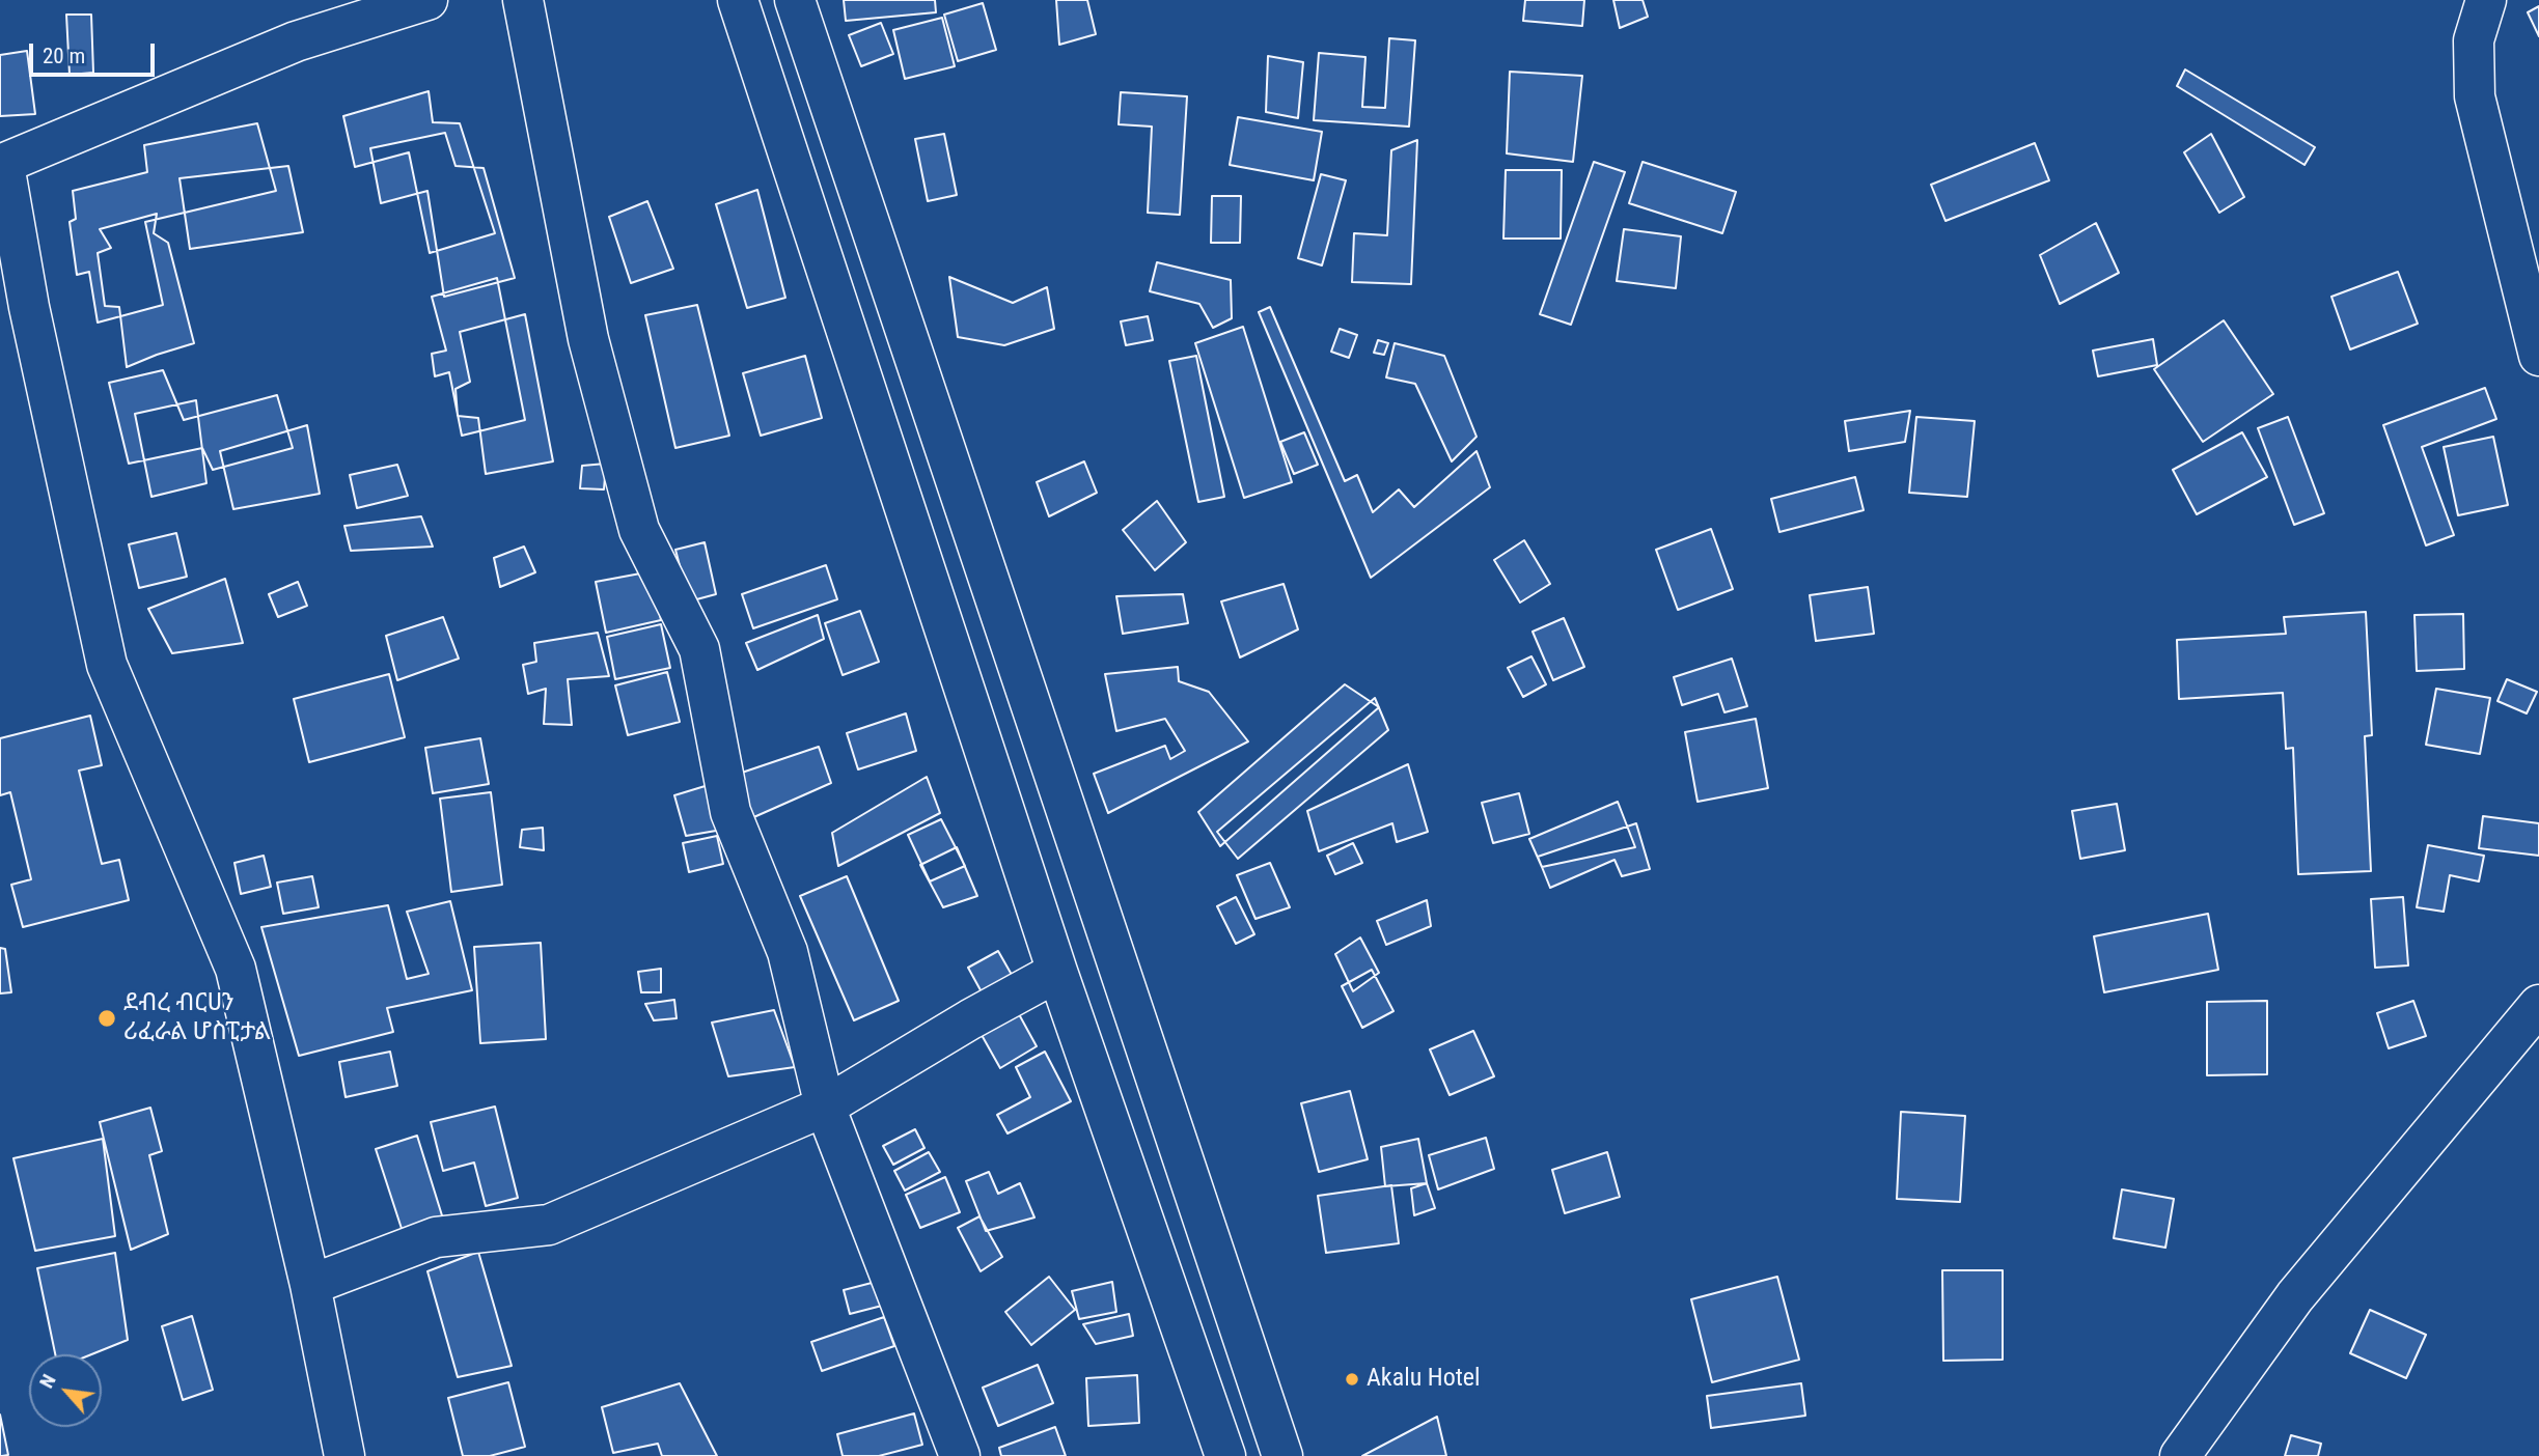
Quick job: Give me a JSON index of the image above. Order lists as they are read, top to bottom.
{
  "places": ["ደብረ ብርሀን ሪፈራል ሆስፒታል", "Akalu Hotel"],
  "scale_bar": "20 m",
  "north": "top left"
}
